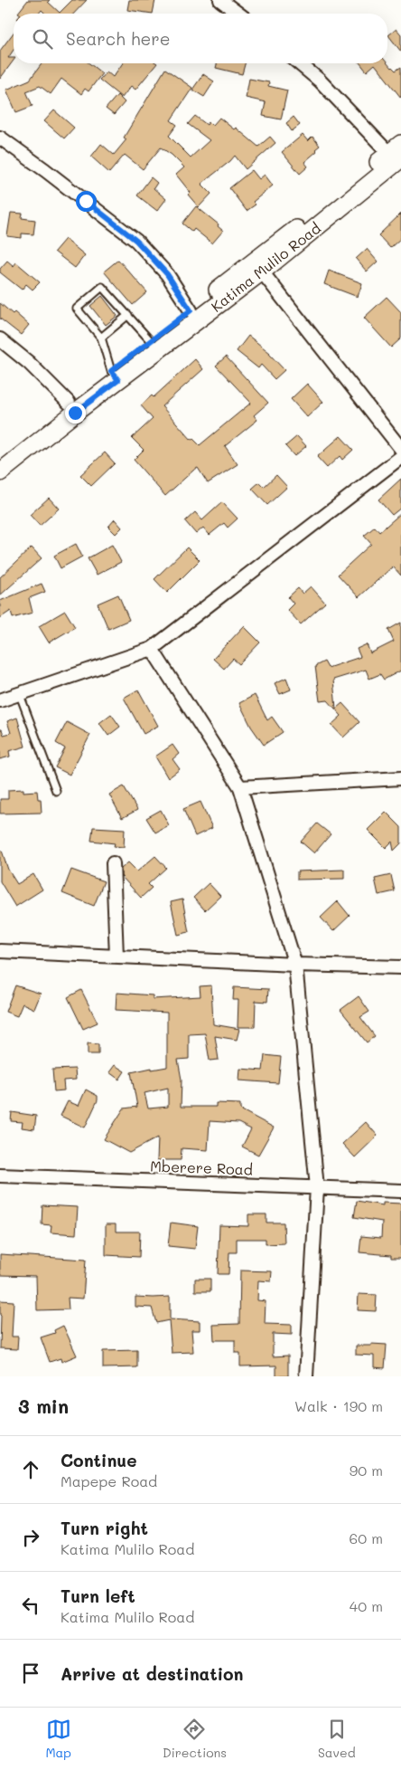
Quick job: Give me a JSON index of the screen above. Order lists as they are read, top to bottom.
{
  "streets": {
    "main road": ["Katima Mulilo Road"],
    "street": ["Mberere Road"]
  },
  "page": {
    "search": "Search here",
    "heading": ["3 min", "Walk · 190 m"],
    "list": [
      ["Continue", "Mapepe Road", "90 m"],
      ["Turn right", "Katima Mulilo Road", "60 m"],
      ["Turn left", "Katima Mulilo Road", "40 m"],
      "Arrive at destination"
    ],
    "nav": ["Map", "Directions", "Saved"]
  }
}
